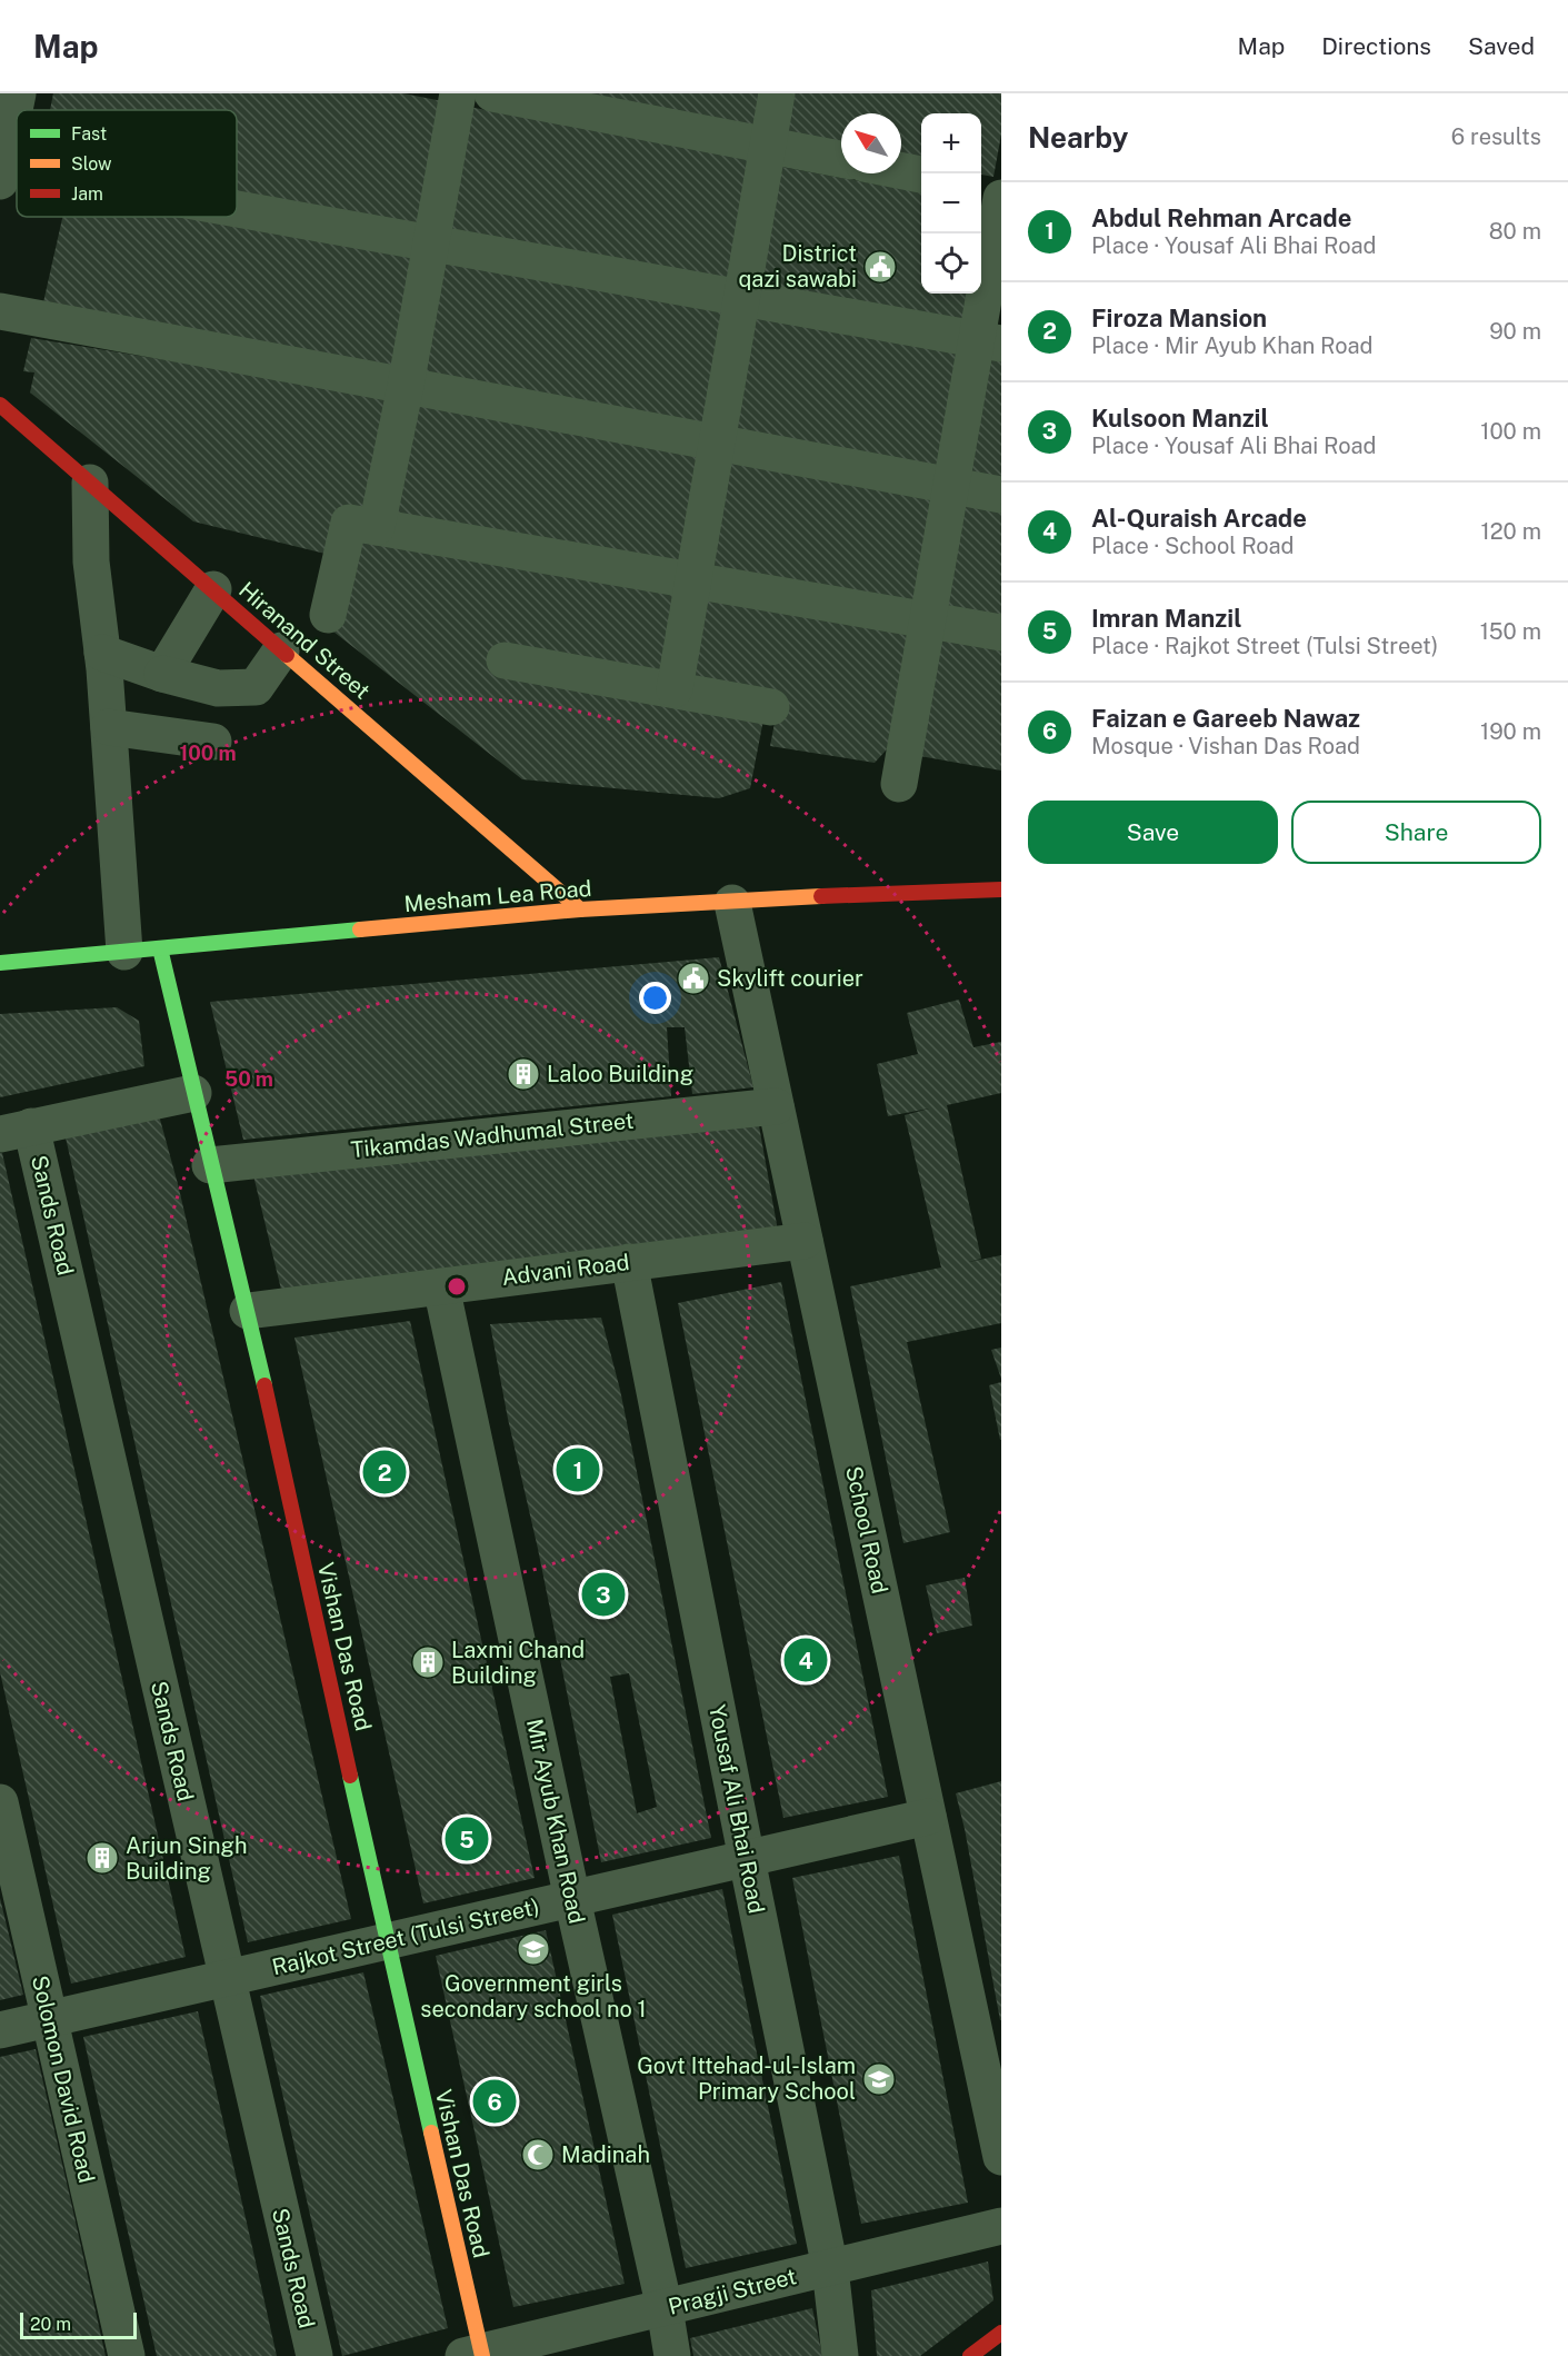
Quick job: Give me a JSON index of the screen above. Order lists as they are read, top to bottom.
{
  "streets": {
    "street": [
      "Hiranand Street",
      "Mesham Lea Road",
      "Tikamdas Wadhumal Street",
      "Sands Road",
      "Advani Road",
      "School Road",
      "Vishan Das Road",
      "Yousaf Ali Bhai Road",
      "Mir Ayub Khan Road",
      "Rajkot Street (Tulsi Street)",
      "Solomon David Road",
      "Pragji Street"
    ]
  },
  "crossings": [
    ["Hiranand Street", "Mesham Lea Road"],
    ["Mesham Lea Road", "School Road"],
    ["Mesham Lea Road", "Vishan Das Road"],
    ["Tikamdas Wadhumal Street", "School Road"],
    ["Tikamdas Wadhumal Street", "Vishan Das Road"],
    ["Sands Road", "Rajkot Street (Tulsi Street)"],
    ["Advani Road", "School Road"],
    ["Advani Road", "Vishan Das Road"],
    ["Advani Road", "Yousaf Ali Bhai Road"],
    ["Advani Road", "Mir Ayub Khan Road"],
    ["School Road", "Rajkot Street (Tulsi Street)"],
    ["Vishan Das Road", "Rajkot Street (Tulsi Street)"],
    ["Vishan Das Road", "Pragji Street"],
    ["Yousaf Ali Bhai Road", "Rajkot Street (Tulsi Street)"],
    ["Yousaf Ali Bhai Road", "Pragji Street"],
    ["Mir Ayub Khan Road", "Rajkot Street (Tulsi Street)"],
    ["Mir Ayub Khan Road", "Pragji Street"],
    ["Rajkot Street (Tulsi Street)", "Solomon David Road"]
  ],
  "places": {
    "public building": ["District qazi sawabi", "Skylift courier"],
    "building": ["Laloo Building", "Laxmi Chand Building", "Arjun Singh Building"],
    "school or university": ["Government girls secondary school no 1", "Govt Ittehad-ul-Islam Primary School"],
    "mosque": ["Madinah"]
  },
  "legend": ["Fast", "Slow", "Jam"],
  "scale_bar": "20 m",
  "north": "top left",
  "page": {
    "header": "Map",
    "nav": ["Map", "Directions", "Saved"],
    "heading": ["Nearby", "6 results"],
    "map_buttons": ["+", "−"],
    "list": [
      {
        "mark": "1",
        "name": "Abdul Rehman Arcade",
        "note": "Place · Yousaf Ali Bhai Road",
        "value": "80 m"
      },
      {
        "mark": "2",
        "name": "Firoza Mansion",
        "note": "Place · Mir Ayub Khan Road",
        "value": "90 m"
      },
      {
        "mark": "3",
        "name": "Kulsoon Manzil",
        "note": "Place · Yousaf Ali Bhai Road",
        "value": "100 m"
      },
      {
        "mark": "4",
        "name": "Al-Quraish Arcade",
        "note": "Place · School Road",
        "value": "120 m"
      },
      {
        "mark": "5",
        "name": "Imran Manzil",
        "note": "Place · Rajkot Street (Tulsi Street)",
        "value": "150 m"
      },
      {
        "mark": "6",
        "name": "Faizan e Gareeb Nawaz",
        "note": "Mosque · Vishan Das Road",
        "value": "190 m"
      }
    ],
    "buttons": ["Save", "Share"],
    "pins": [
      "1",
      "2",
      "3",
      "4",
      "5",
      "6"
    ],
    "scale": "20 m"
  },
  "rings": ["100 m", "50 m"]
}
